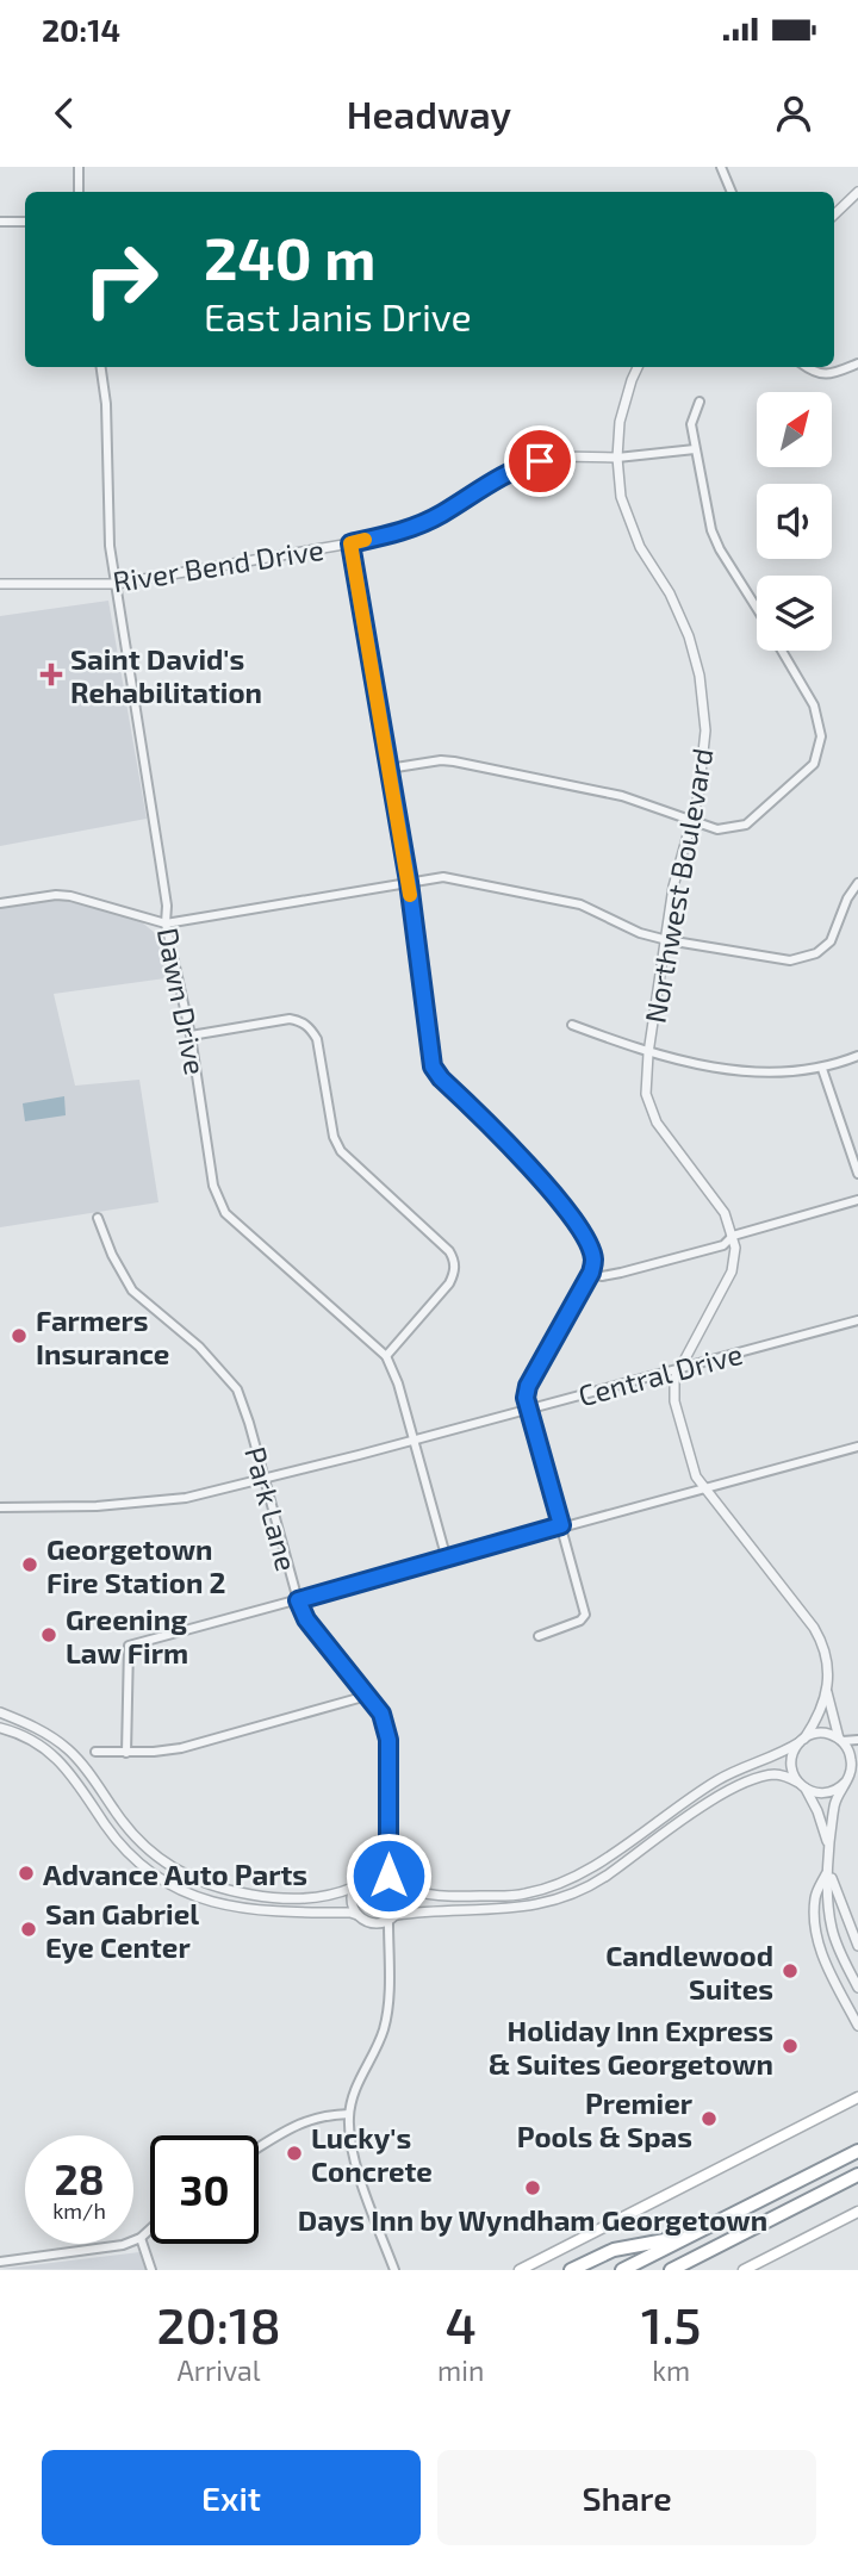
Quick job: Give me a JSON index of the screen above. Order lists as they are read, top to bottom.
{
  "streets": {
    "street": [
      "River Bend Drive",
      "Northwest Boulevard",
      "Dawn Drive",
      "Central Drive",
      "Park Lane"
    ]
  },
  "crossings": [
    ["River Bend Drive", "Northwest Boulevard"],
    ["River Bend Drive", "Dawn Drive"],
    ["Dawn Drive", "Central Drive"],
    ["Central Drive", "Park Lane"]
  ],
  "places": {
    "health": ["Saint David's Rehabilitation"],
    "other": [
      "Farmers Insurance",
      "Georgetown Fire Station 2",
      "Greening Law Firm",
      "Advance Auto Parts",
      "San Gabriel Eye Center",
      "Candlewood Suites",
      "Holiday Inn Express & Suites Georgetown",
      "Premier Pools & Spas",
      "Lucky's Concrete",
      "Days Inn by Wyndham Georgetown"
    ]
  },
  "north": "top right",
  "page": {
    "status": "20:14",
    "header": "Headway",
    "turn": ["240 m", "East Janis Drive"],
    "speed": "28 km/h",
    "limit": "30",
    "eta": [
      "20:18",
      "Arrival",
      "4",
      "min",
      "1.5",
      "km"
    ],
    "buttons": ["Exit", "Share"]
  }
}
